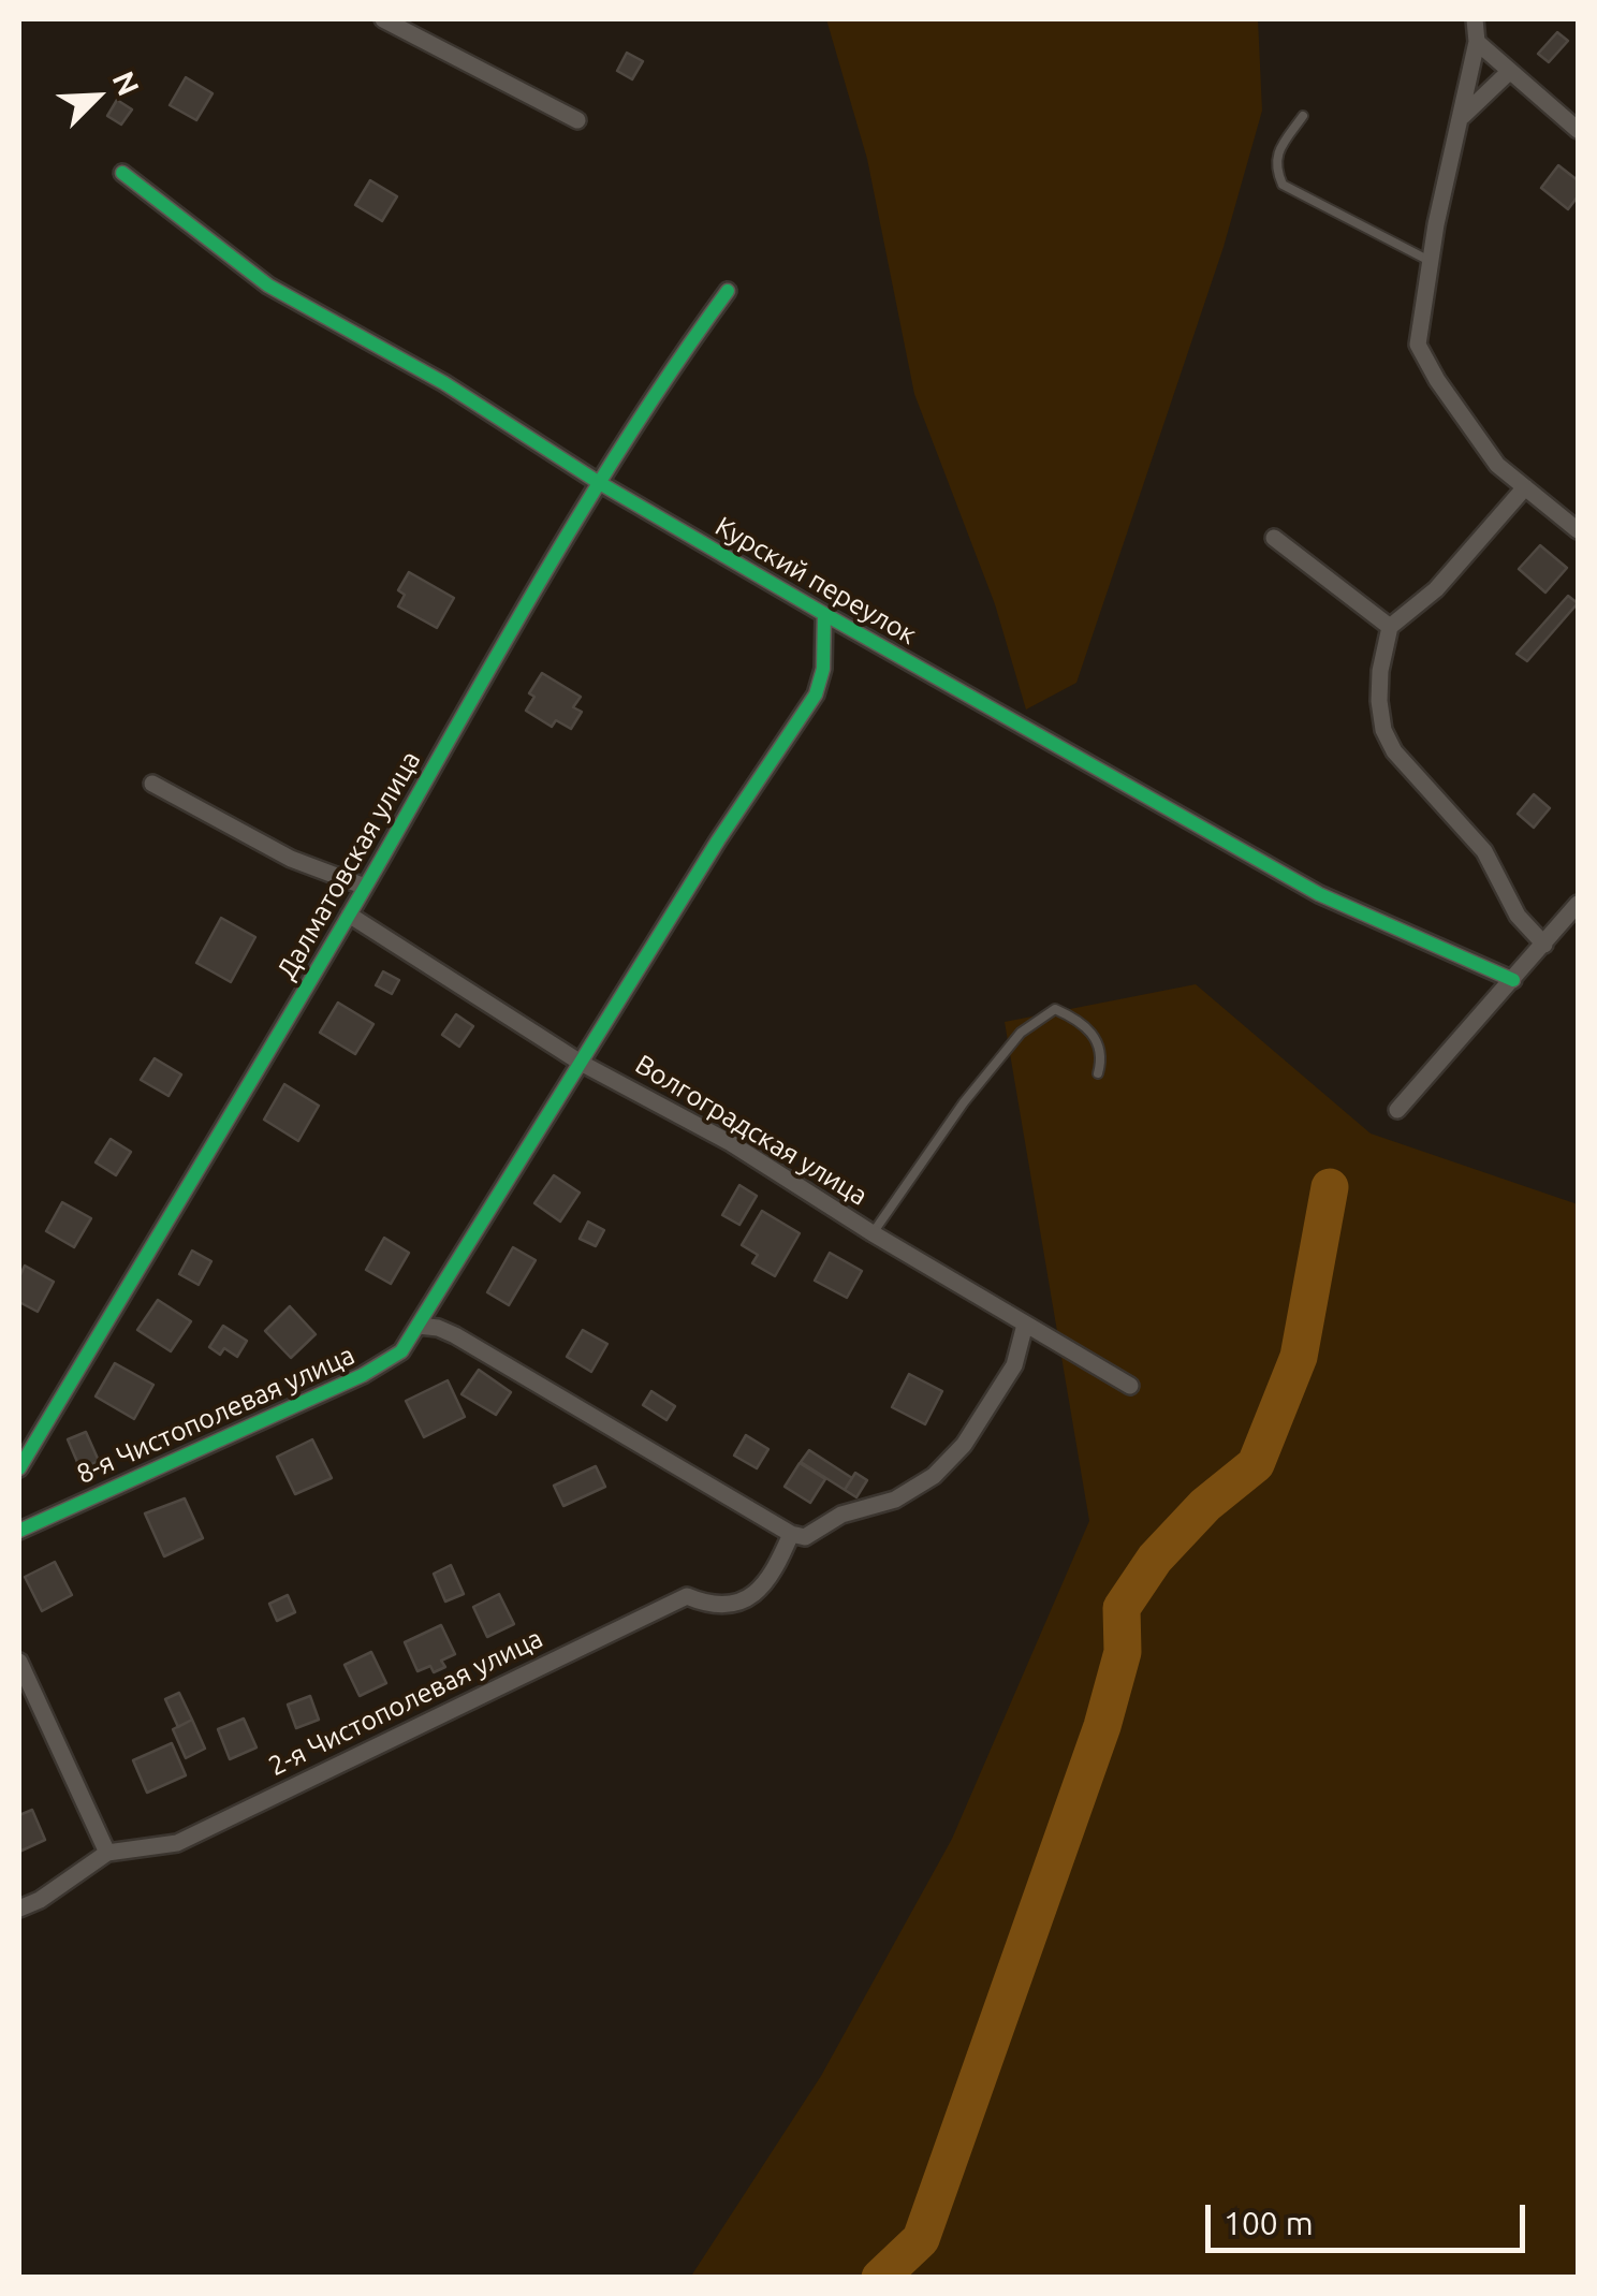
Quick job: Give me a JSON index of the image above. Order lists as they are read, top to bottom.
{
  "streets": {
    "street": [
      "Курский переулок",
      "Далматовская улица",
      "Волгоградская улица",
      "8-я Чистополевая улица",
      "2-я Чистополевая улица"
    ]
  },
  "crossings": [
    ["Курский переулок", "Далматовская улица"],
    ["Курский переулок", "8-я Чистополевая улица"],
    ["Далматовская улица", "Волгоградская улица"],
    ["Волгоградская улица", "8-я Чистополевая улица"]
  ],
  "scale_bar": "100 m",
  "north": "top right"
}
